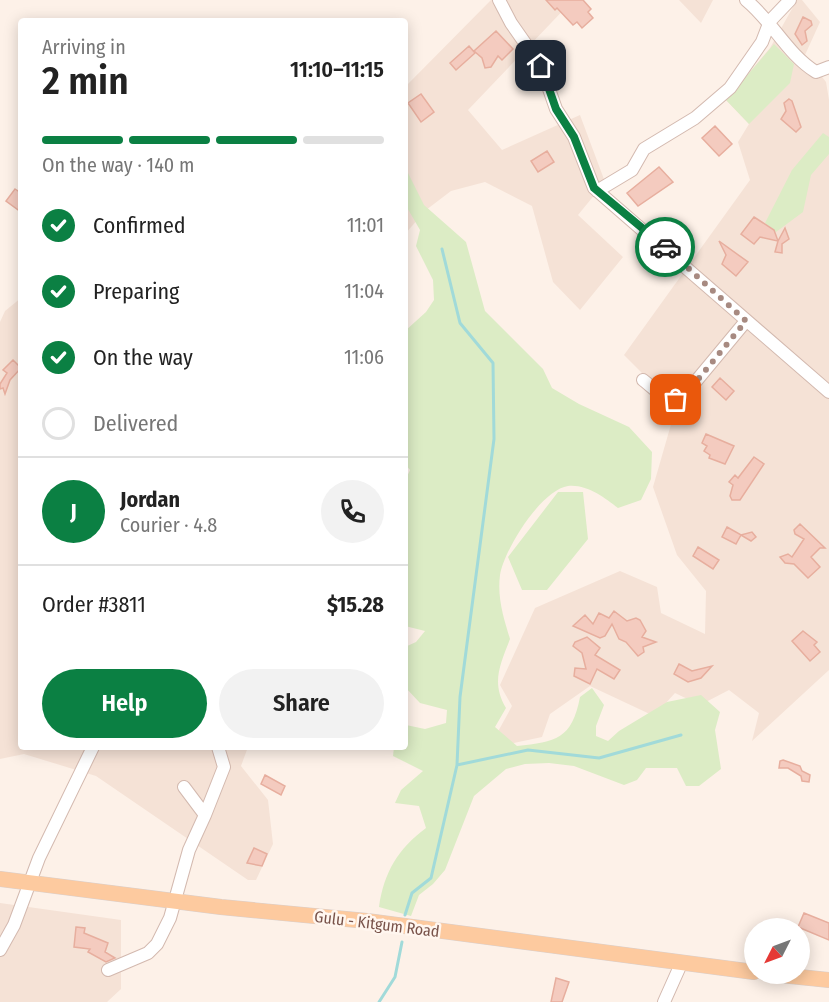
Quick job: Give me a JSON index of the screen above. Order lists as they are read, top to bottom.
{
  "streets": {
    "main road": ["Gulu - Kitgum Road"]
  },
  "north": "bottom left",
  "page": {
    "heading": ["2 min", "Arriving in", "11:10–11:15"],
    "panel": [
      "Jordan",
      "Courier · 4.8",
      "Order #3811",
      "$15.28"
    ],
    "bar": "On the way · 140 m",
    "list": [
      ["Confirmed", "11:01"],
      ["Preparing", "11:04"],
      ["On the way", "11:06"],
      "Delivered"
    ],
    "round": "J",
    "buttons": ["Help", "Share"]
  }
}
